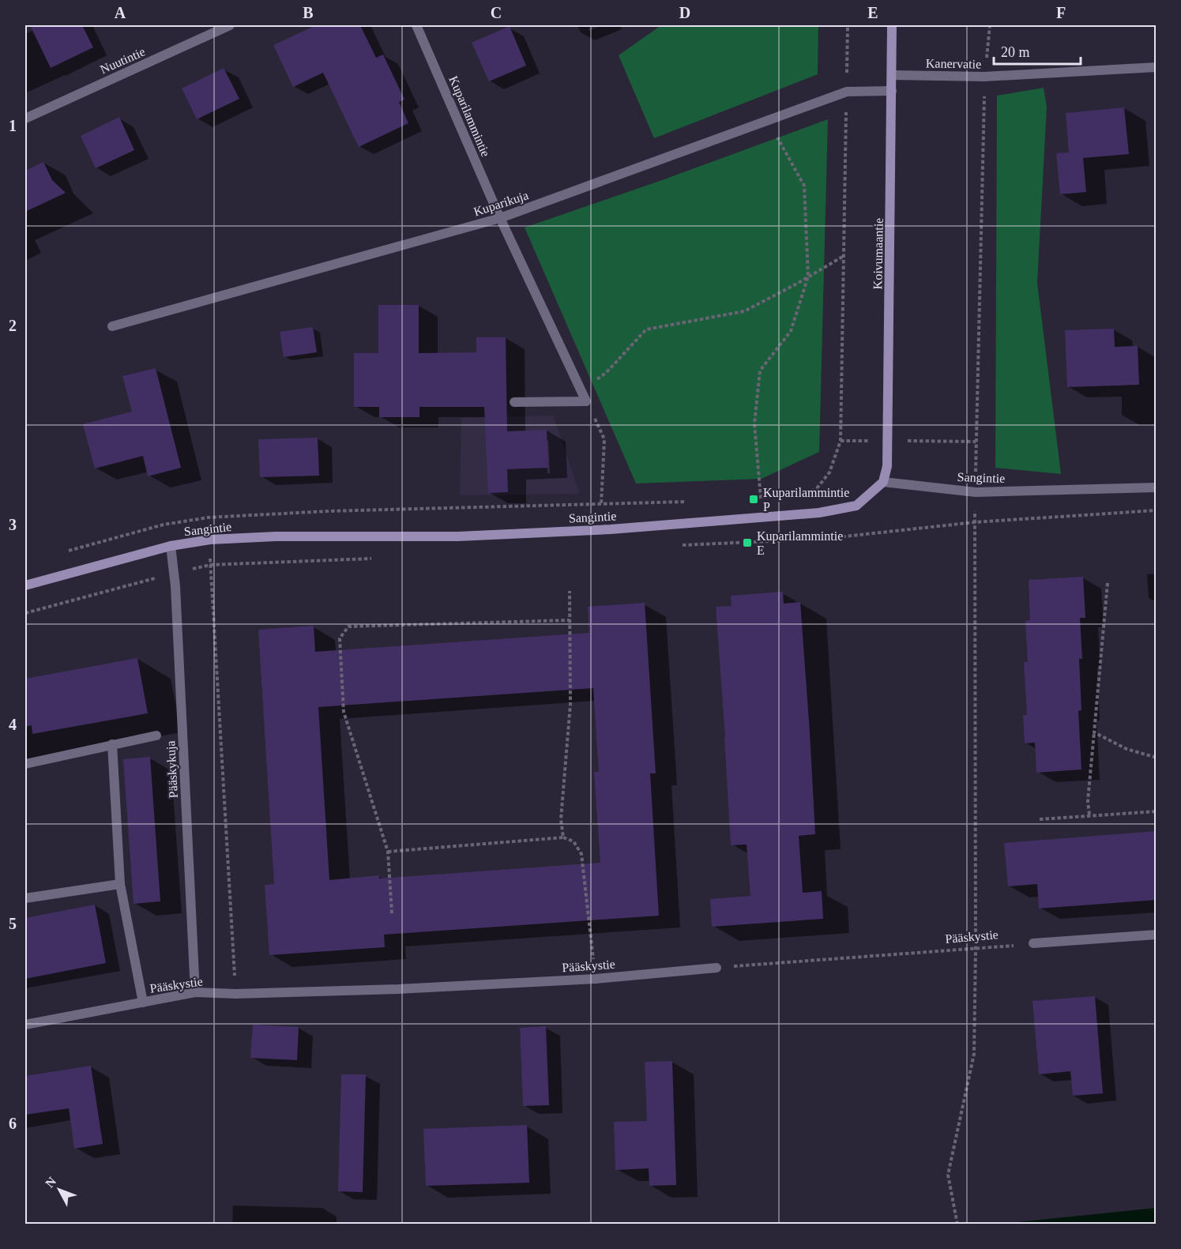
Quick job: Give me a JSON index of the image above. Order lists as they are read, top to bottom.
{
  "streets": {
    "street": [
      "Nuutintie",
      "Kanervatie",
      "Kuparilammintie",
      "Kuparikuja",
      "Koivumaantie",
      "Sangintie",
      "Pääskykuja",
      "Pääskystie"
    ]
  },
  "crossings": [
    ["Kanervatie", "Koivumaantie"],
    ["Kuparilammintie", "Kuparikuja"],
    ["Kuparikuja", "Koivumaantie"],
    ["Koivumaantie", "Sangintie"],
    ["Sangintie", "Pääskykuja"],
    ["Pääskykuja", "Pääskystie"]
  ],
  "places": {
    "transit": ["Kuparilammintie P", "Kuparilammintie E"]
  },
  "scale_bar": "20 m",
  "north": "top left",
  "grid": {
    "columns": [
      "A",
      "B",
      "C",
      "D",
      "E",
      "F"
    ],
    "rows": [
      "1",
      "2",
      "3",
      "4",
      "5",
      "6"
    ]
  }
}
